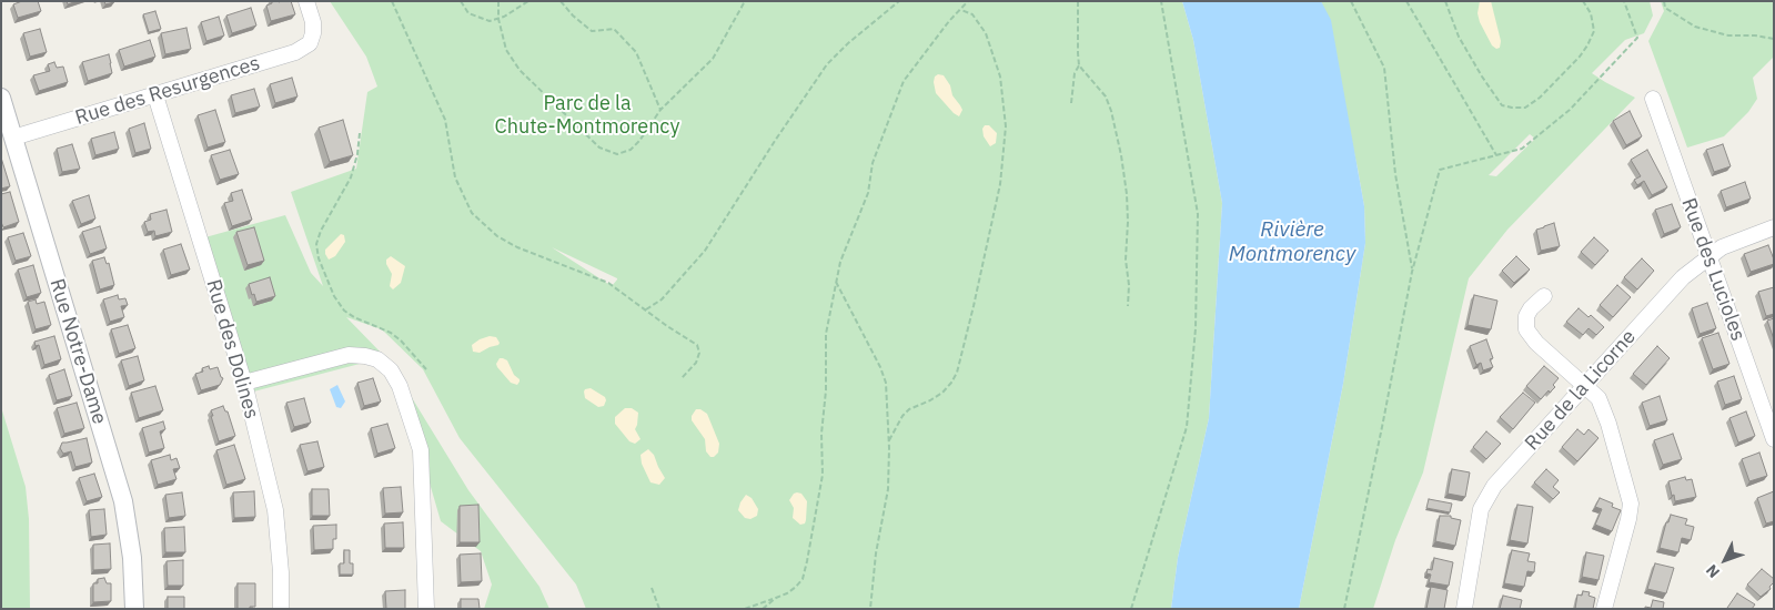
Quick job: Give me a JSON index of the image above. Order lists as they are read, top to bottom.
{
  "streets": {
    "street": [
      "Rue des Resurgences",
      "Rue des Lucioles",
      "Rue des Dolines",
      "Rue Notre-Dame",
      "Rue de la Licorne"
    ]
  },
  "crossings": [
    ["Rue des Resurgences", "Rue des Dolines"],
    ["Rue des Resurgences", "Rue Notre-Dame"],
    ["Rue des Lucioles", "Rue de la Licorne"]
  ],
  "water": ["Rivière Montmorency"],
  "parks": ["Parc de la Chute-Montmorency"],
  "north": "bottom left"
}
